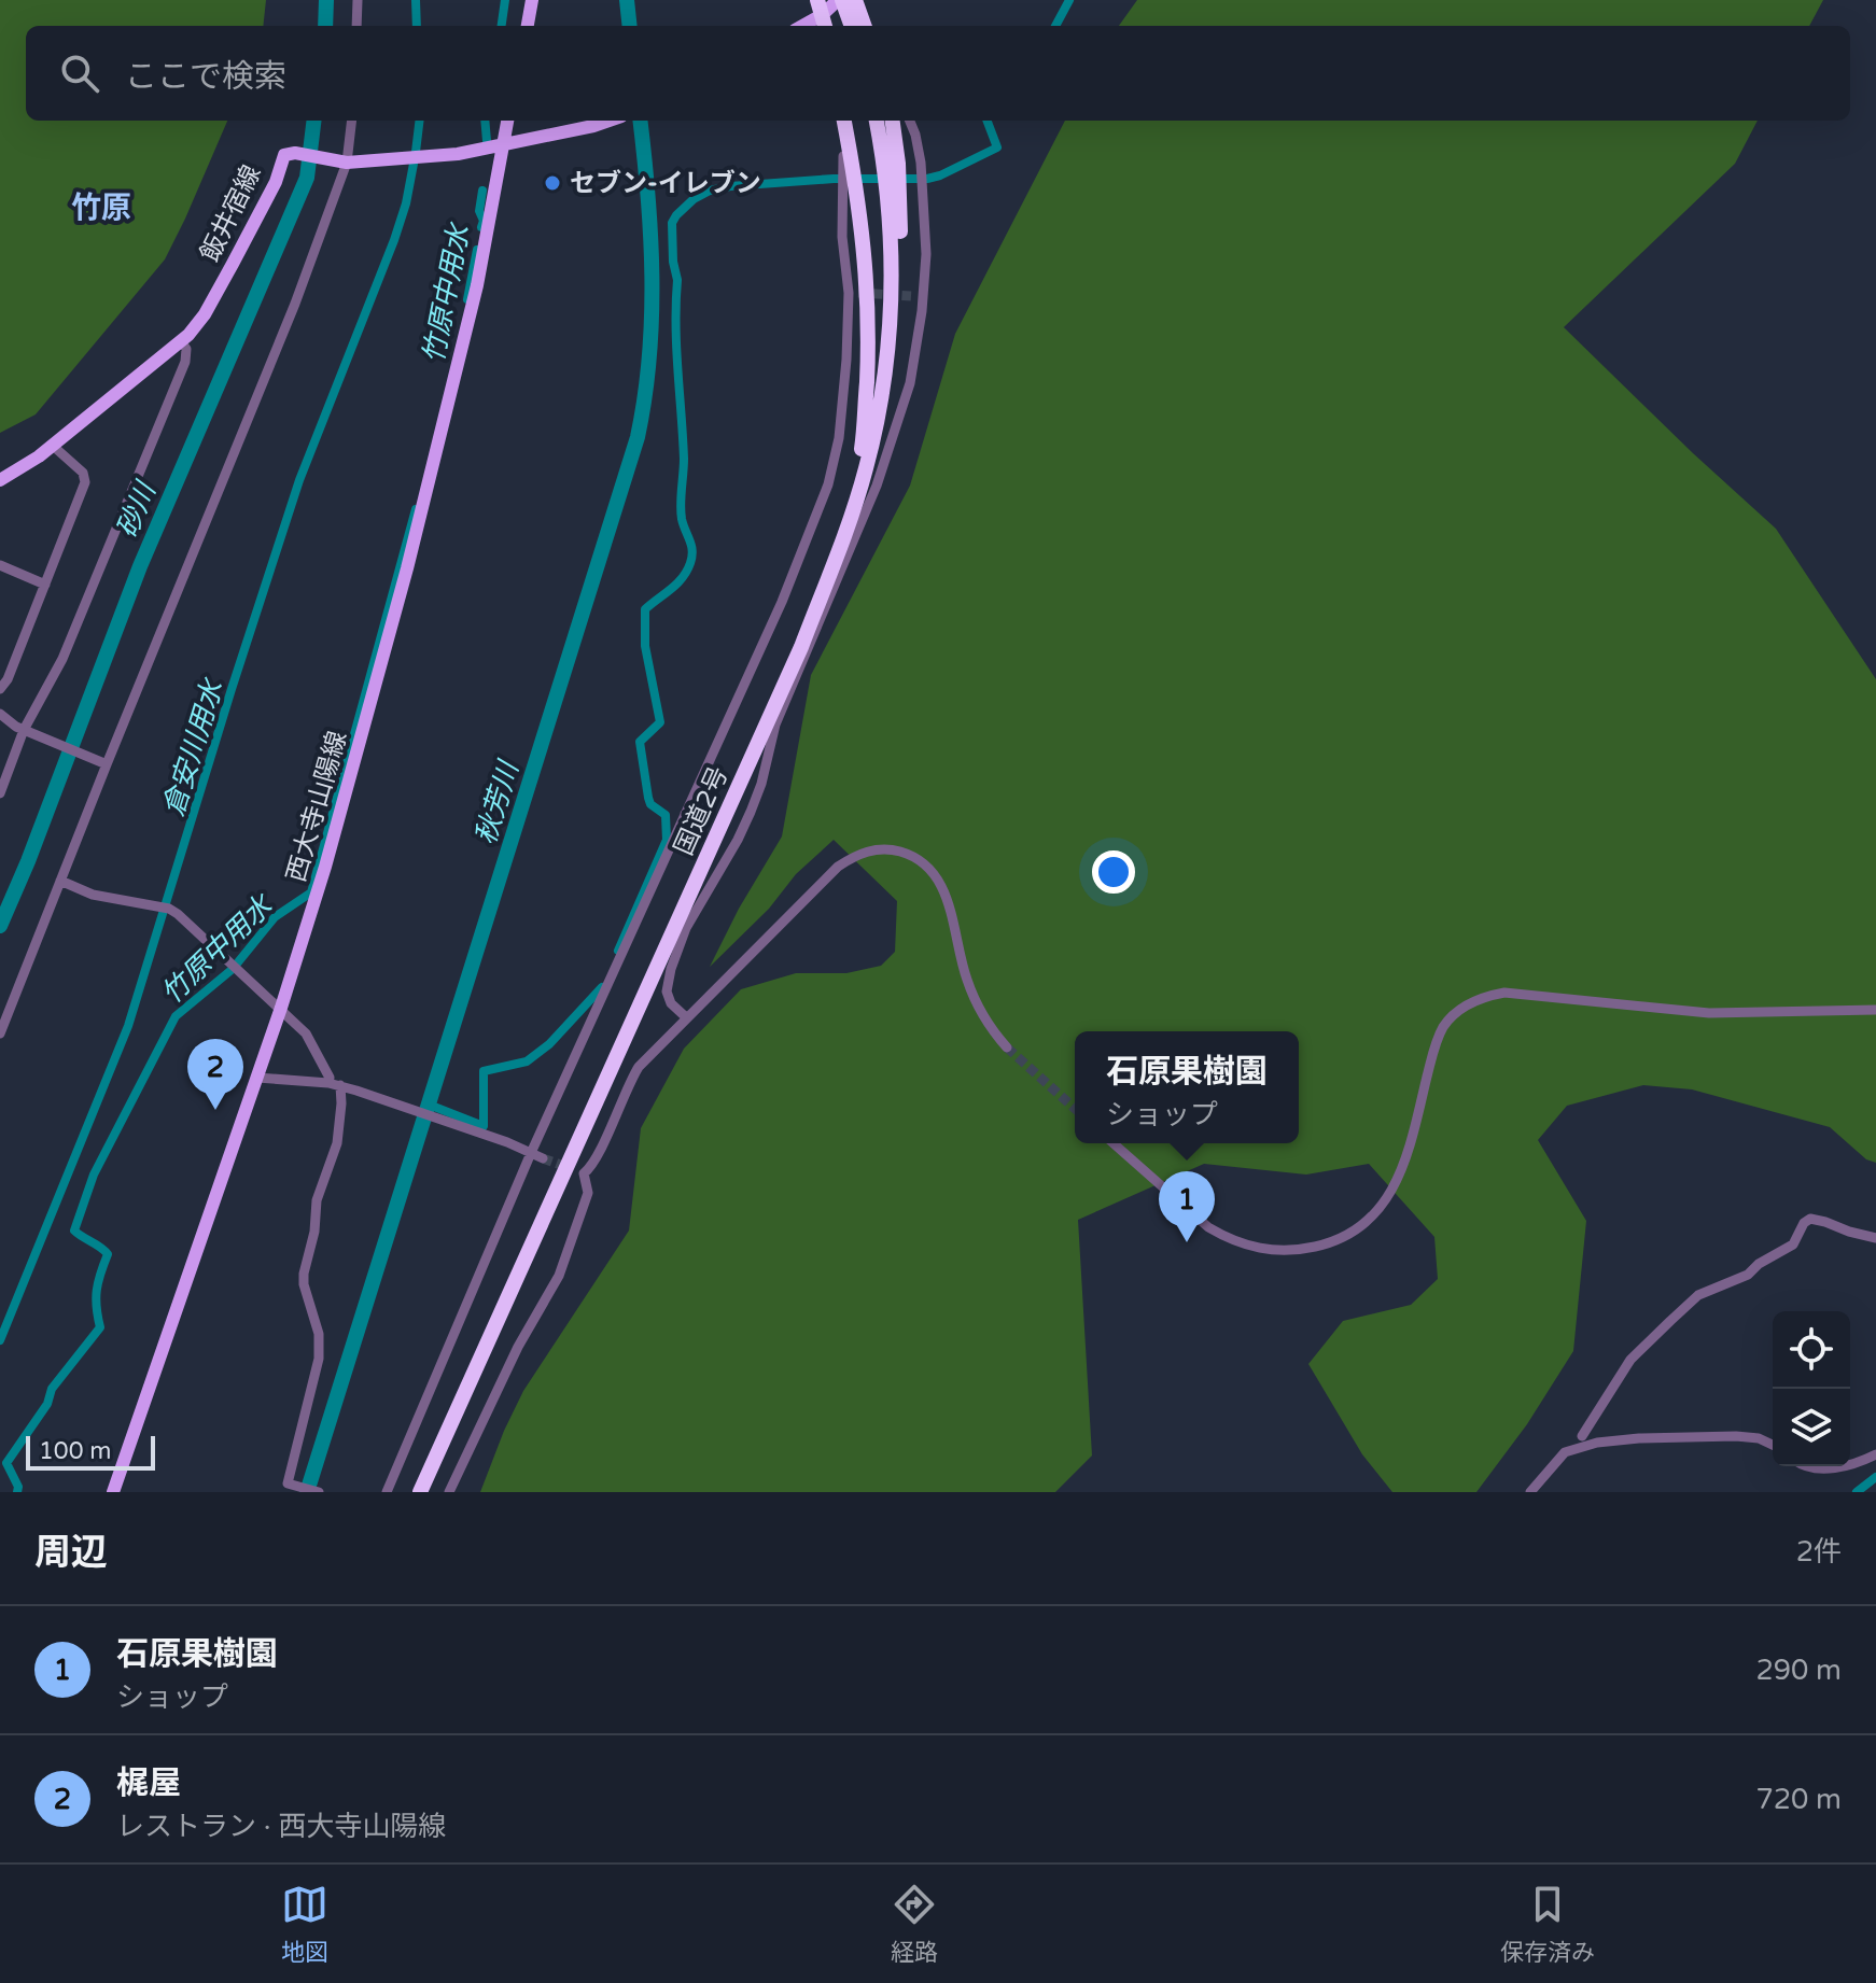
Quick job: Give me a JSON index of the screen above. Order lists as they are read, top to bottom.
{
  "streets": {
    "highway": ["国道2号"],
    "main road": ["飯井宿線", "西大寺山陽線"]
  },
  "crossings": [
    ["飯井宿線", "西大寺山陽線"]
  ],
  "districts": ["竹原"],
  "water": [
    "竹原中用水",
    "砂川",
    "倉安川用水",
    "秋芳川"
  ],
  "places": ["セブン-イレブン"],
  "scale_bar": "100 m",
  "page": {
    "search": "ここで検索",
    "popup": ["石原果樹園", "ショップ"],
    "pins": ["2", "1"],
    "scale": "100 m",
    "heading": ["周辺", "2件"],
    "list": [
      {
        "mark": "1",
        "name": "石原果樹園",
        "note": "ショップ",
        "value": "290 m"
      },
      {
        "mark": "2",
        "name": "梶屋",
        "note": "レストラン · 西大寺山陽線",
        "value": "720 m"
      }
    ],
    "nav": ["地図", "経路", "保存済み"]
  }
}
